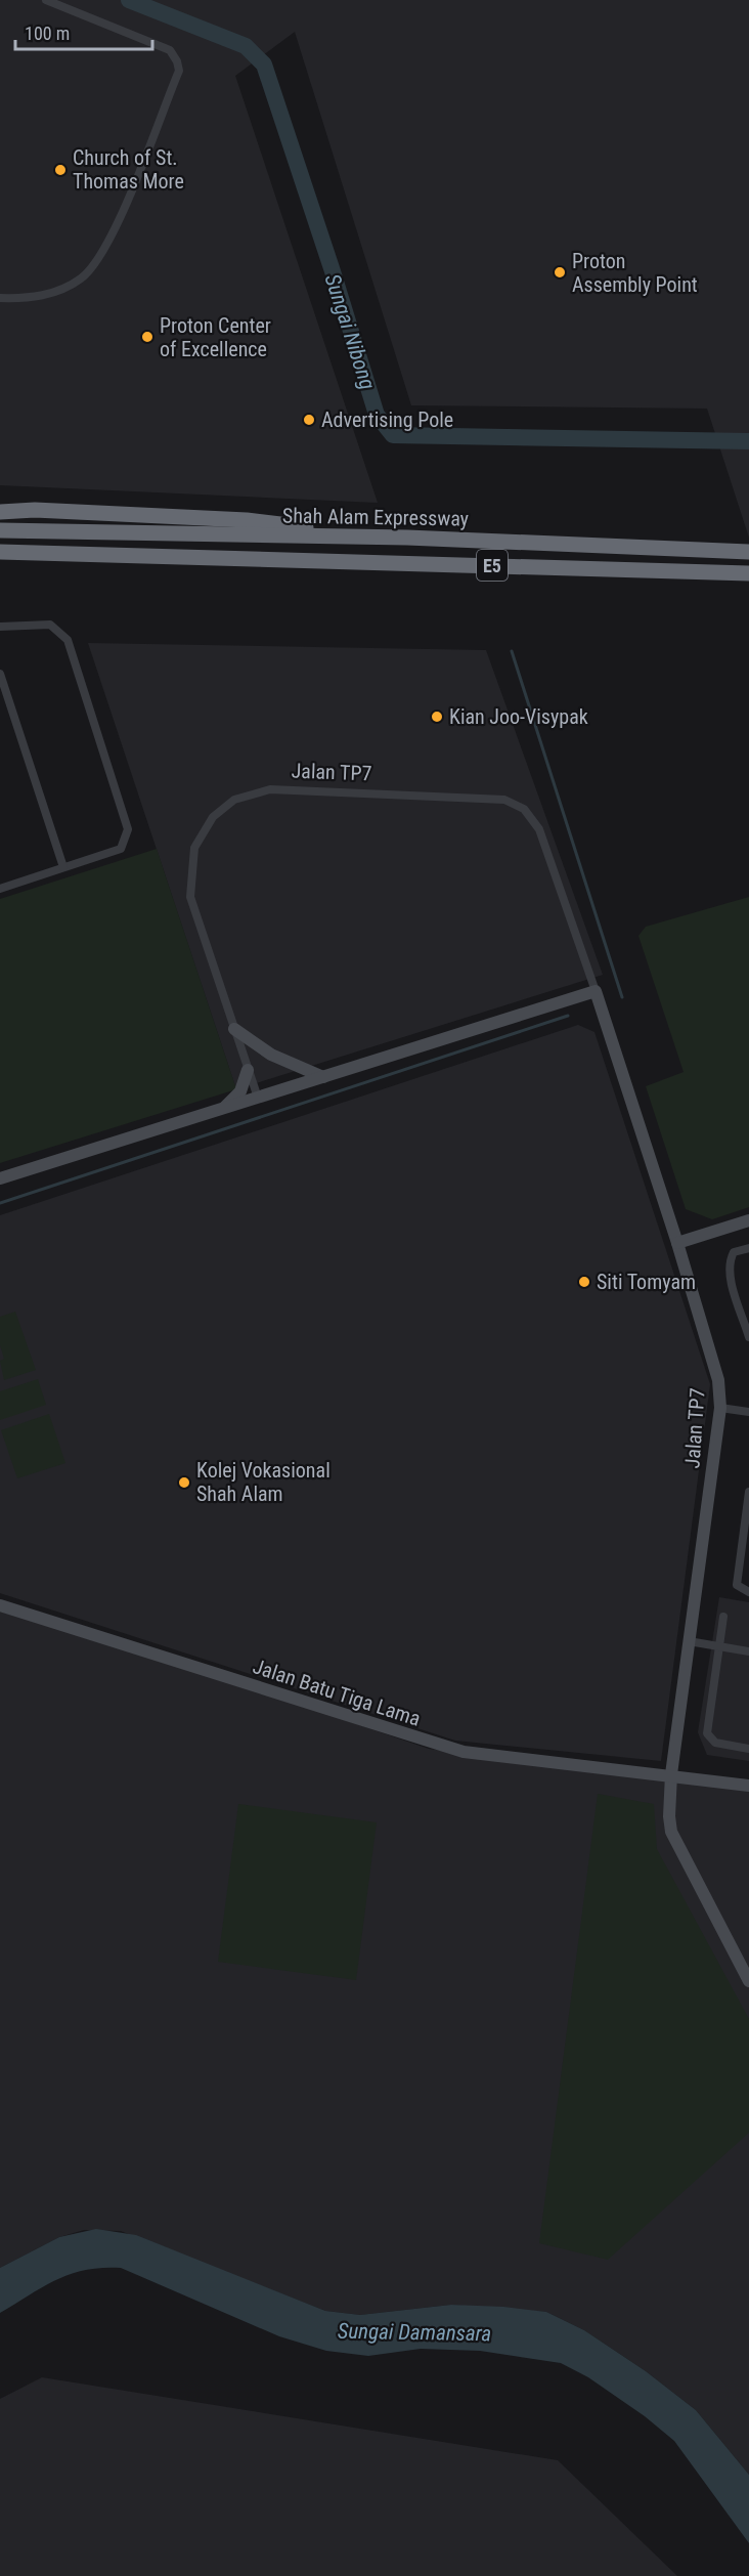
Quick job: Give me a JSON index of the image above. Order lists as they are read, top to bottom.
{
  "streets": {
    "highway": ["Shah Alam Expressway", "E5"],
    "street": ["Jalan TP7", "Jalan Batu Tiga Lama"]
  },
  "crossings": [
    ["Jalan TP7", "Jalan Batu Tiga Lama"]
  ],
  "water": ["Sungai Nibong", "Sungai Damansara"],
  "places": [
    "Church of St. Thomas More",
    "Proton Assembly Point",
    "Proton Center of Excellence",
    "Advertising Pole",
    "Kian Joo-Visypak",
    "Siti Tomyam",
    "Kolej Vokasional Shah Alam"
  ],
  "scale_bar": "100 m"
}
